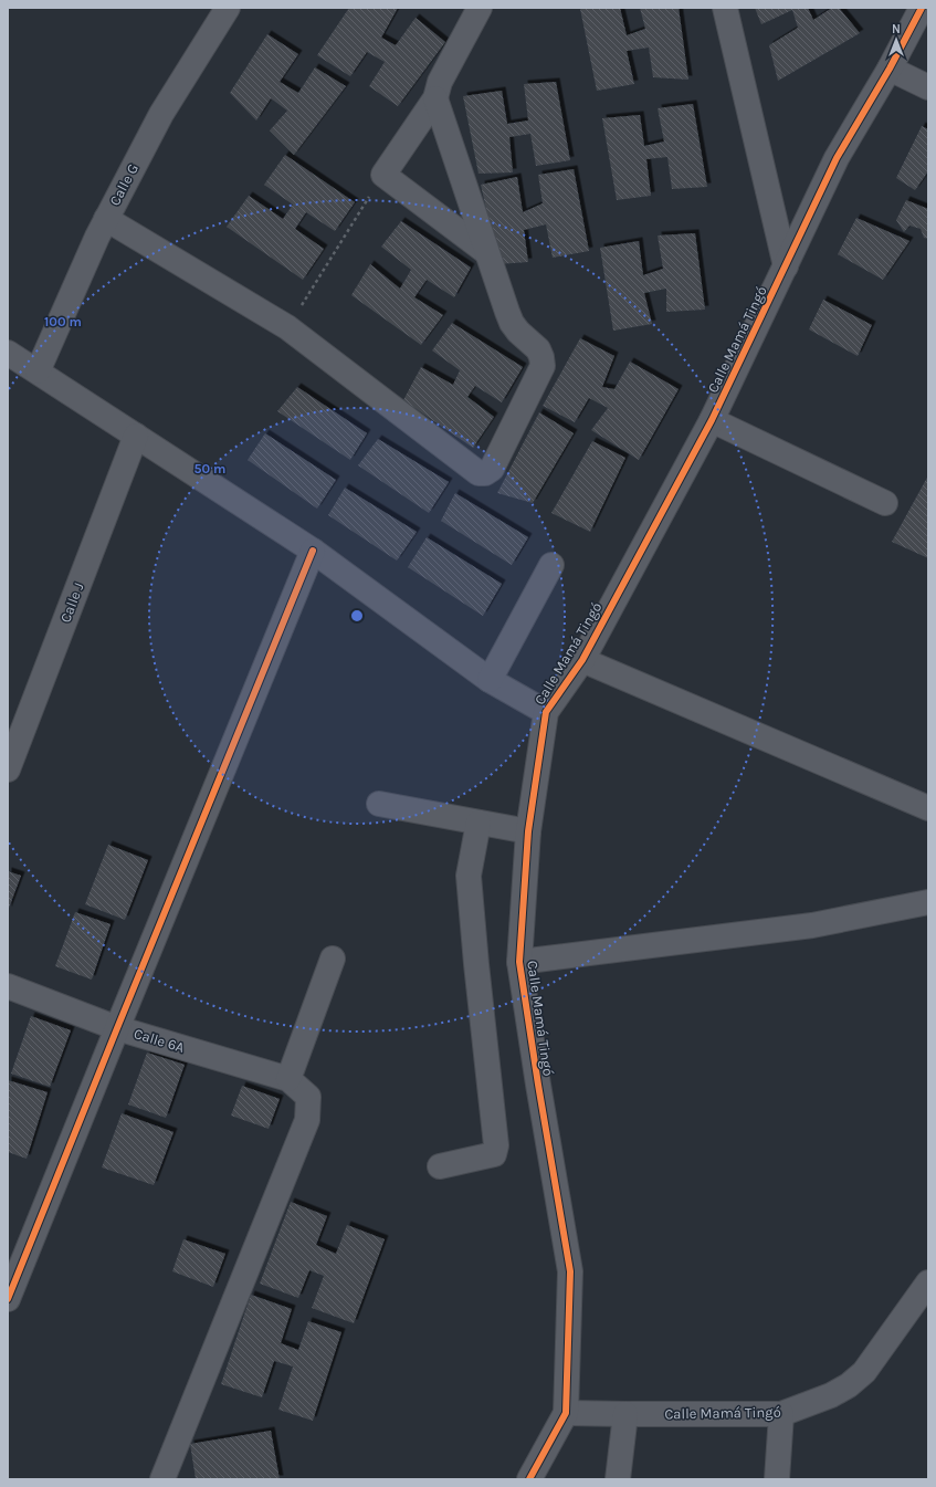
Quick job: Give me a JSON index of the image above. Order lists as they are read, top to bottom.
{
  "streets": {
    "street": [
      "Calle G",
      "Calle Mamá Tingó",
      "Calle J",
      "Calle 6A"
    ]
  },
  "north": "top",
  "rings": ["100 m", "50 m"]
}
